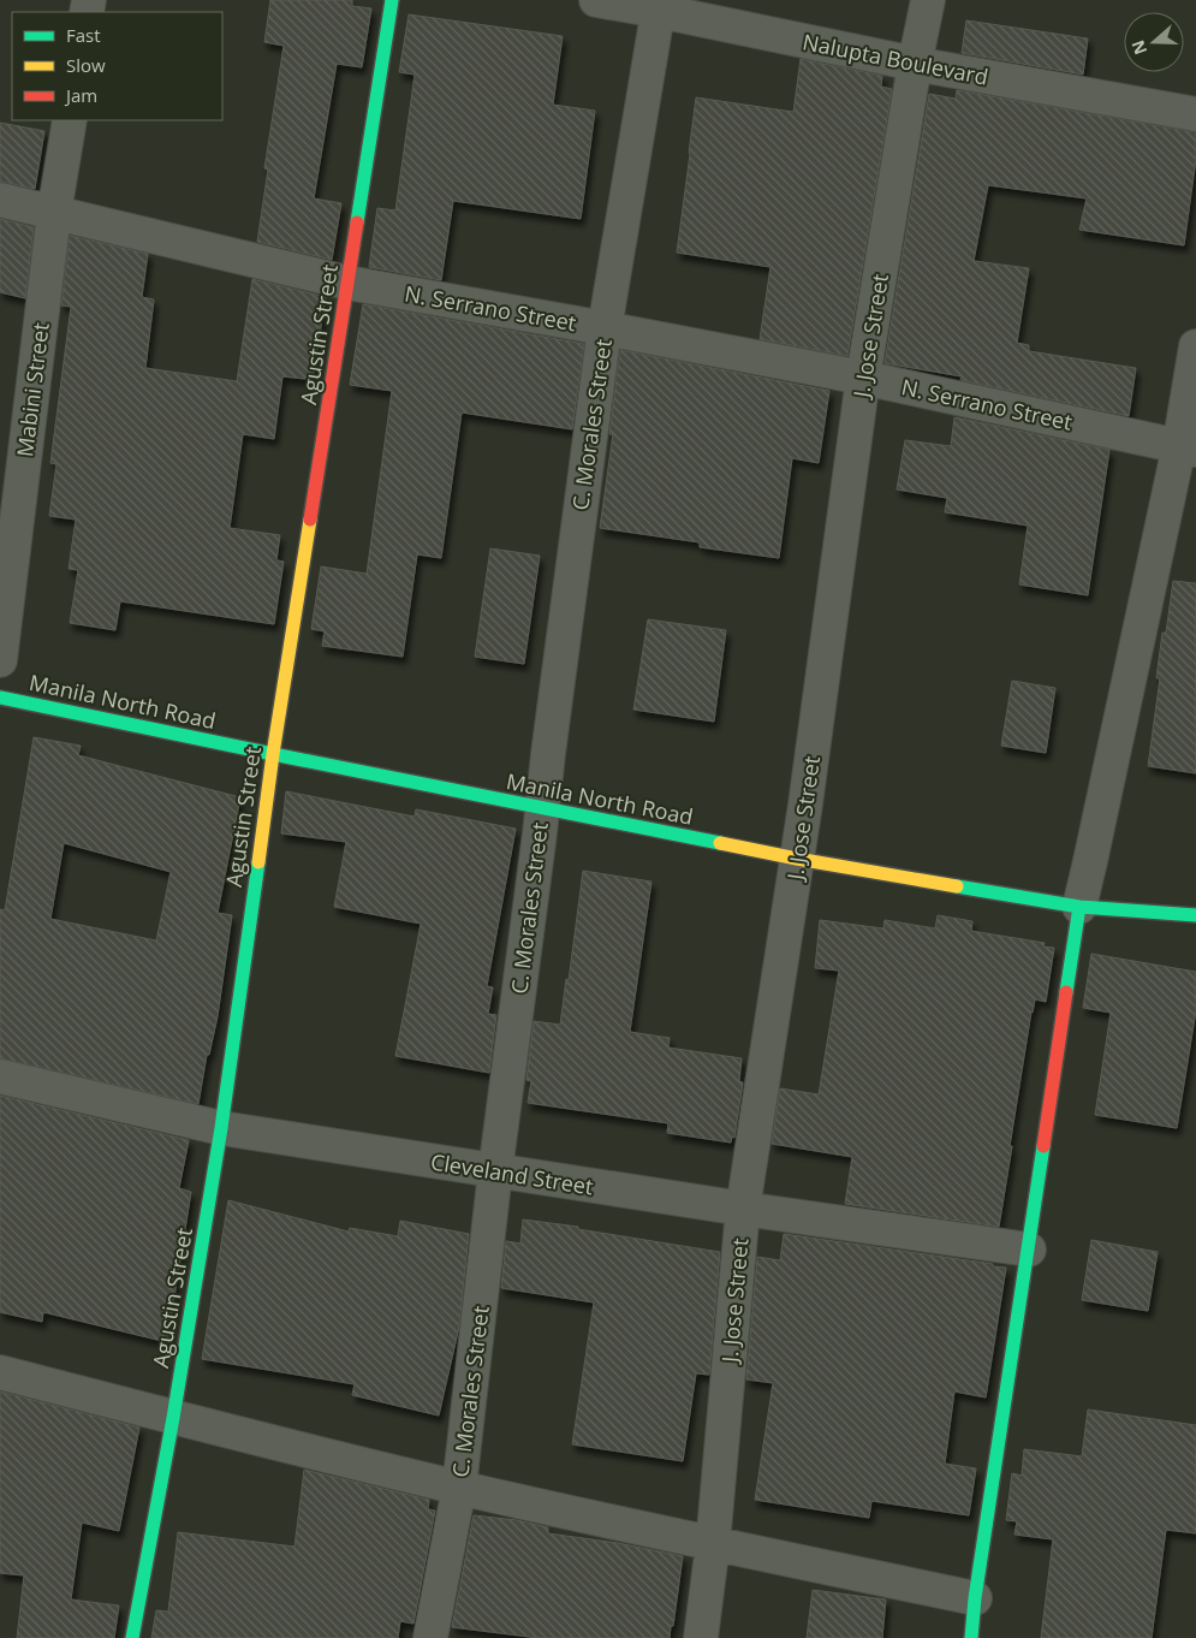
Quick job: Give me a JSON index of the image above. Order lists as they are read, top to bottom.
{
  "streets": {
    "main road": ["Agustin Street", "Manila North Road"],
    "street": [
      "Nalupta Boulevard",
      "N. Serrano Street",
      "J. Jose Street",
      "Mabini Street",
      "C. Morales Street",
      "Cleveland Street"
    ]
  },
  "crossings": [
    ["Nalupta Boulevard", "J. Jose Street"],
    ["Nalupta Boulevard", "C. Morales Street"],
    ["N. Serrano Street", "Agustin Street"],
    ["N. Serrano Street", "J. Jose Street"],
    ["N. Serrano Street", "Mabini Street"],
    ["N. Serrano Street", "C. Morales Street"],
    ["Agustin Street", "Manila North Road"],
    ["Agustin Street", "Cleveland Street"],
    ["J. Jose Street", "Manila North Road"],
    ["J. Jose Street", "Cleveland Street"],
    ["C. Morales Street", "Manila North Road"],
    ["C. Morales Street", "Cleveland Street"]
  ],
  "legend": ["Fast", "Slow", "Jam"],
  "north": "left"
}
